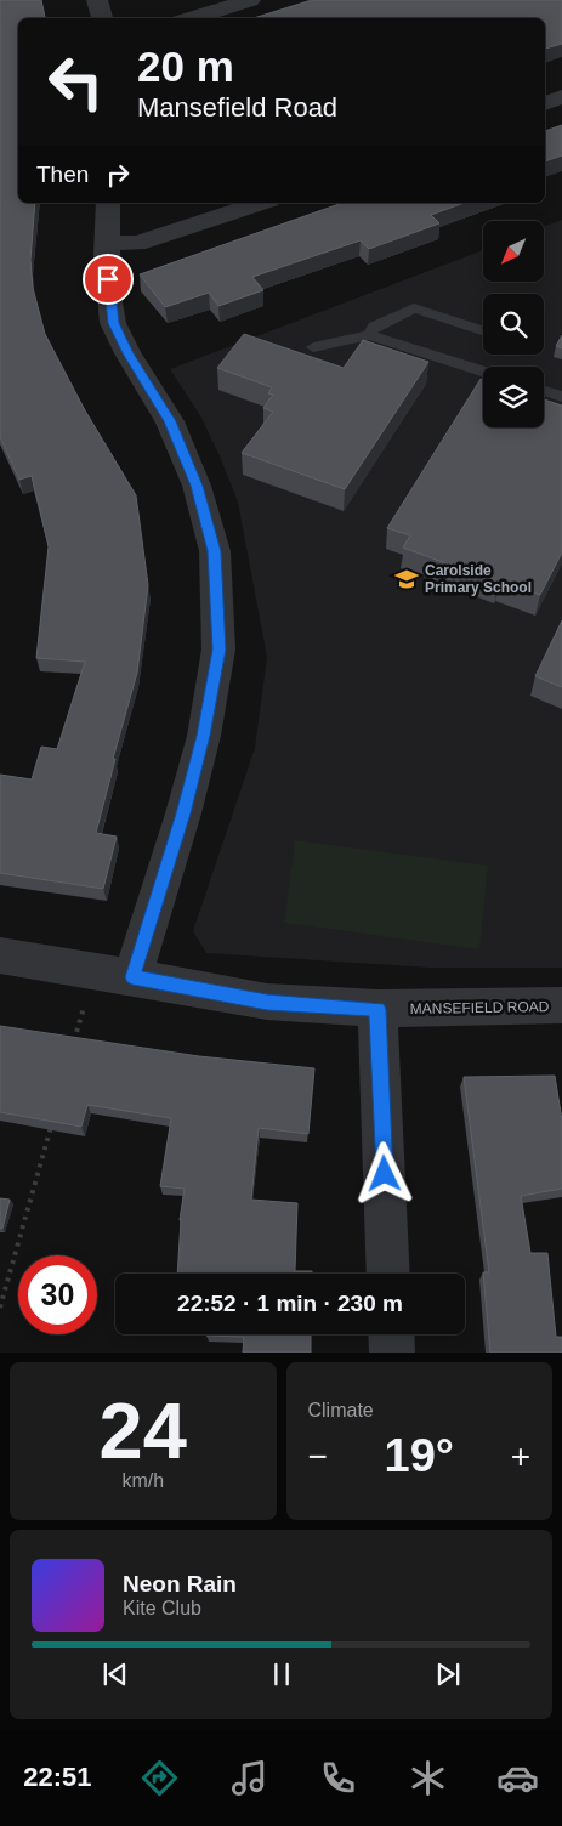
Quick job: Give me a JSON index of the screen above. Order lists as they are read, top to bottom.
{
  "streets": {
    "street": ["MANSEFIELD ROAD"]
  },
  "places": {
    "school or university": ["Carolside Primary School"]
  },
  "north": "bottom left",
  "page": {
    "turn": ["20 m", "Mansefield Road"],
    "then": "Then",
    "limit": "30",
    "trip": "22:52 · 1 min · 230 m",
    "tile": [
      ["24", "km/h"],
      "Climate"
    ],
    "heat": ["−", "19°", "+"],
    "song": ["Neon Rain", "Kite Club"],
    "tabs": "22:51"
  }
}
